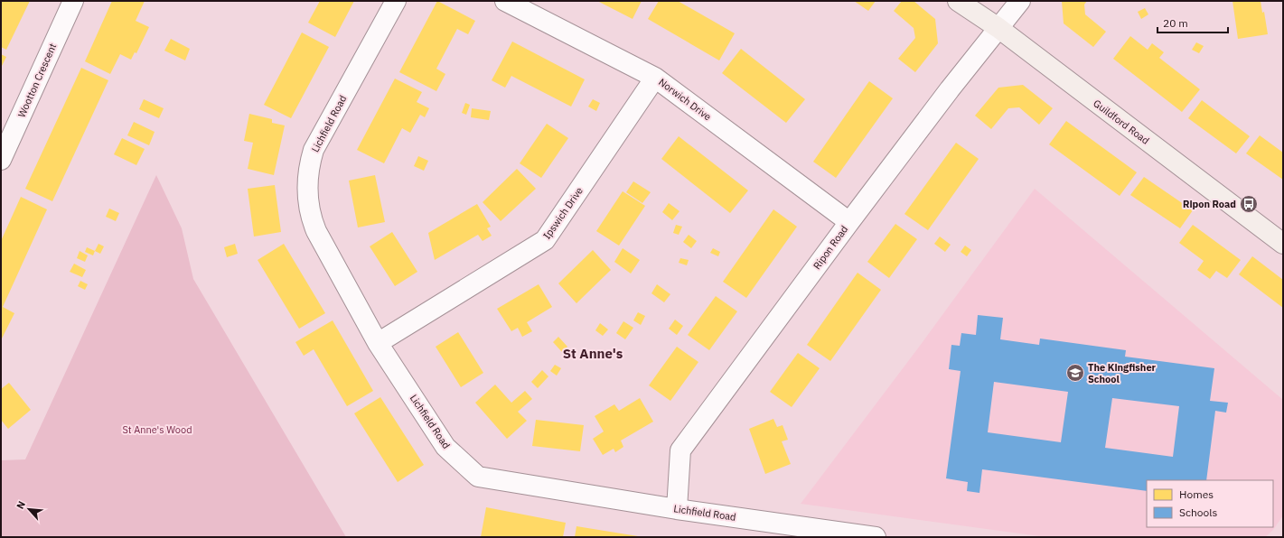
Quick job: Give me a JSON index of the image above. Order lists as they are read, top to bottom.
{
  "streets": {
    "street": [
      "Wootton Crescent",
      "Norwich Drive",
      "Guildford Road",
      "Lichfield Road",
      "Ipswich Drive",
      "Ripon Road"
    ]
  },
  "crossings": [
    ["Norwich Drive", "Ipswich Drive"],
    ["Norwich Drive", "Ripon Road"],
    ["Guildford Road", "Ripon Road"],
    ["Lichfield Road", "Ipswich Drive"],
    ["Lichfield Road", "Ripon Road"]
  ],
  "districts": ["St Anne's"],
  "parks": ["St Anne's Wood"],
  "places": {
    "bus stop": ["Ripon Road"],
    "school or university": ["The Kingfisher School"]
  },
  "legend": ["Homes", "Schools"],
  "scale_bar": "20 m",
  "north": "top left"
}
